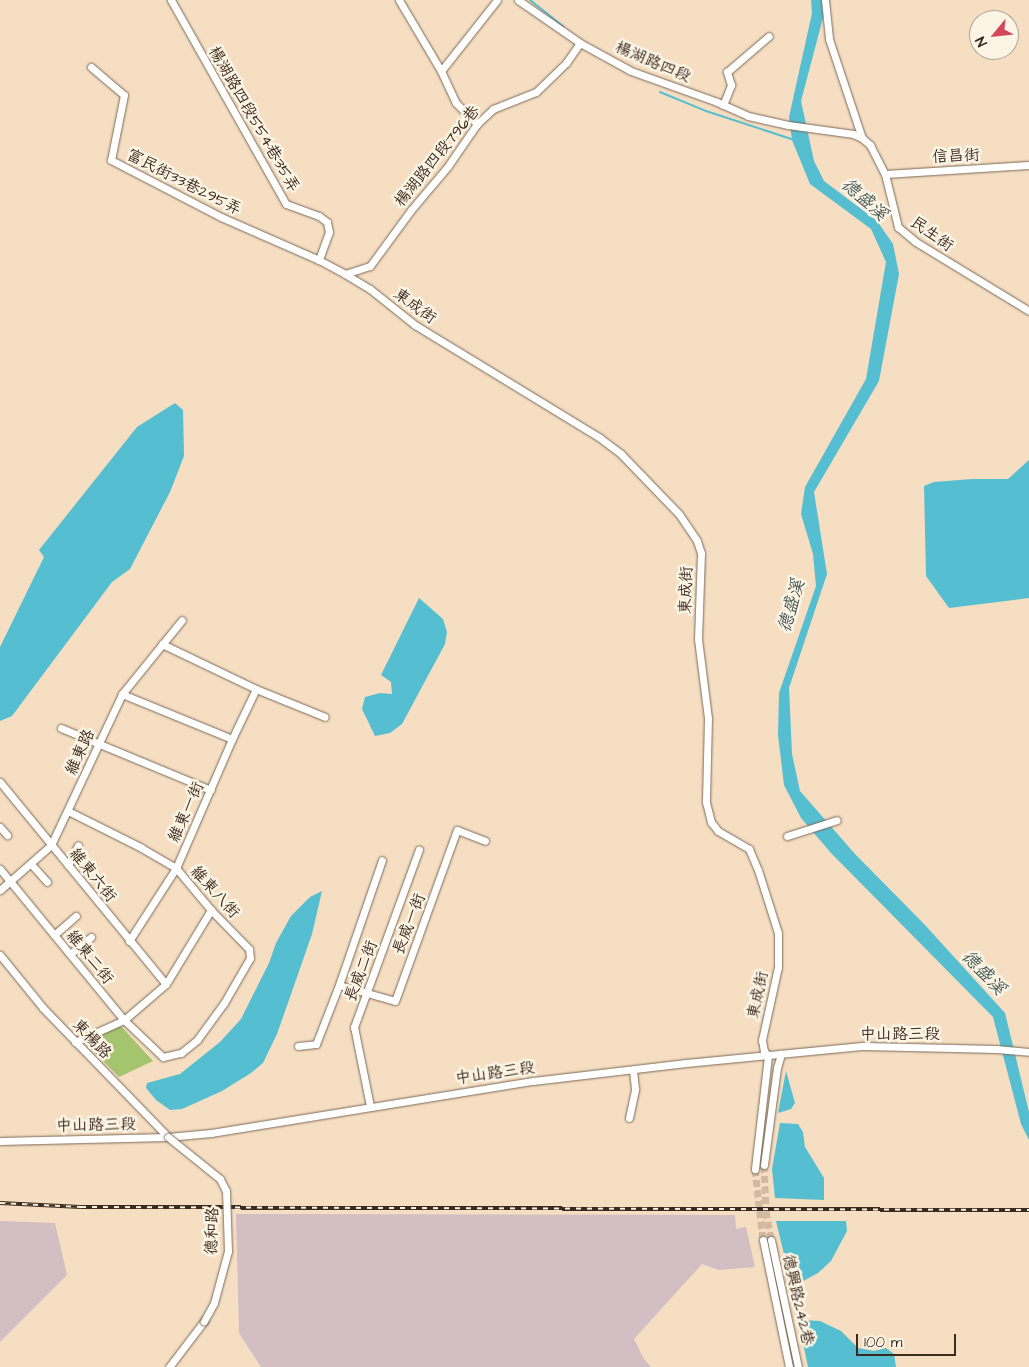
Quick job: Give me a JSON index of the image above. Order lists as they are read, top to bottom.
{
  "streets": {
    "street": [
      "楊湖路四段",
      "楊湖路四段554巷35弄",
      "楊湖路四段796巷",
      "信昌街",
      "富民街33巷295弄",
      "民生街",
      "東成街",
      "維東路",
      "維東一街",
      "維東六街",
      "維東八街",
      "長威一街",
      "維東二街",
      "長威二街",
      "中山路三段",
      "東楊路",
      "德和路",
      "德興路242巷"
    ]
  },
  "crossings": [
    ["楊湖路四段", "楊湖路四段796巷"],
    ["楊湖路四段", "民生街"],
    ["楊湖路四段554巷35弄", "富民街33巷295弄"],
    ["楊湖路四段796巷", "富民街33巷295弄"],
    ["楊湖路四段796巷", "東成街"],
    ["信昌街", "民生街"],
    ["富民街33巷295弄", "東成街"],
    ["東成街", "中山路三段"],
    ["維東路", "維東六街"],
    ["維東路", "維東八街"],
    ["維東路", "維東二街"],
    ["維東一街", "維東六街"],
    ["維東一街", "維東八街"],
    ["維東八街", "維東二街"],
    ["長威一街", "長威二街"],
    ["長威二街", "中山路三段"],
    ["中山路三段", "東楊路"],
    ["中山路三段", "德和路"],
    ["東楊路", "德和路"]
  ],
  "water": ["德盛溪"],
  "scale_bar": "100 m",
  "north": "bottom left"
}
